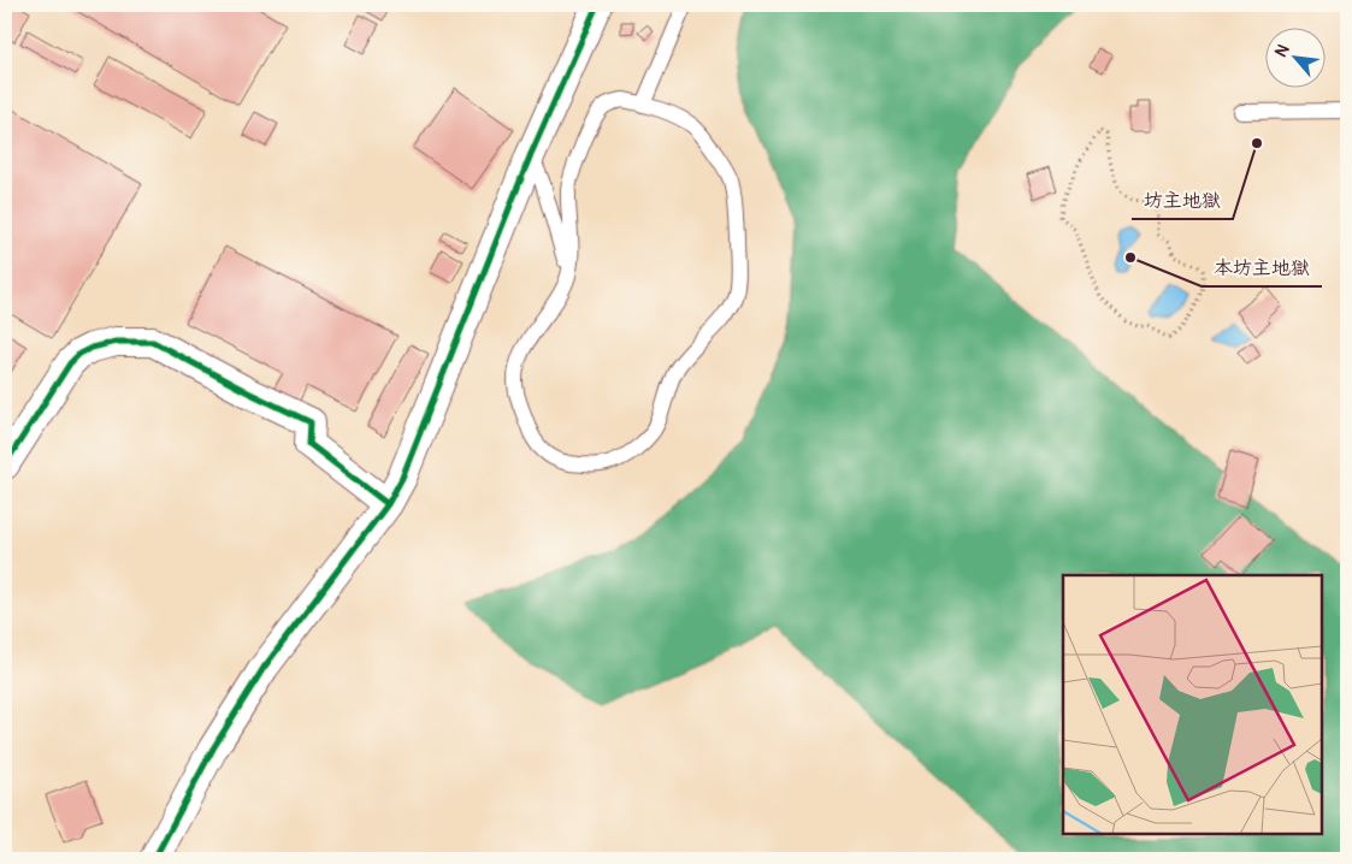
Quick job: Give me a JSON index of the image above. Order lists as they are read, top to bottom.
{
  "places": ["坊主地獄", "本坊主地獄"],
  "north": "top left"
}
